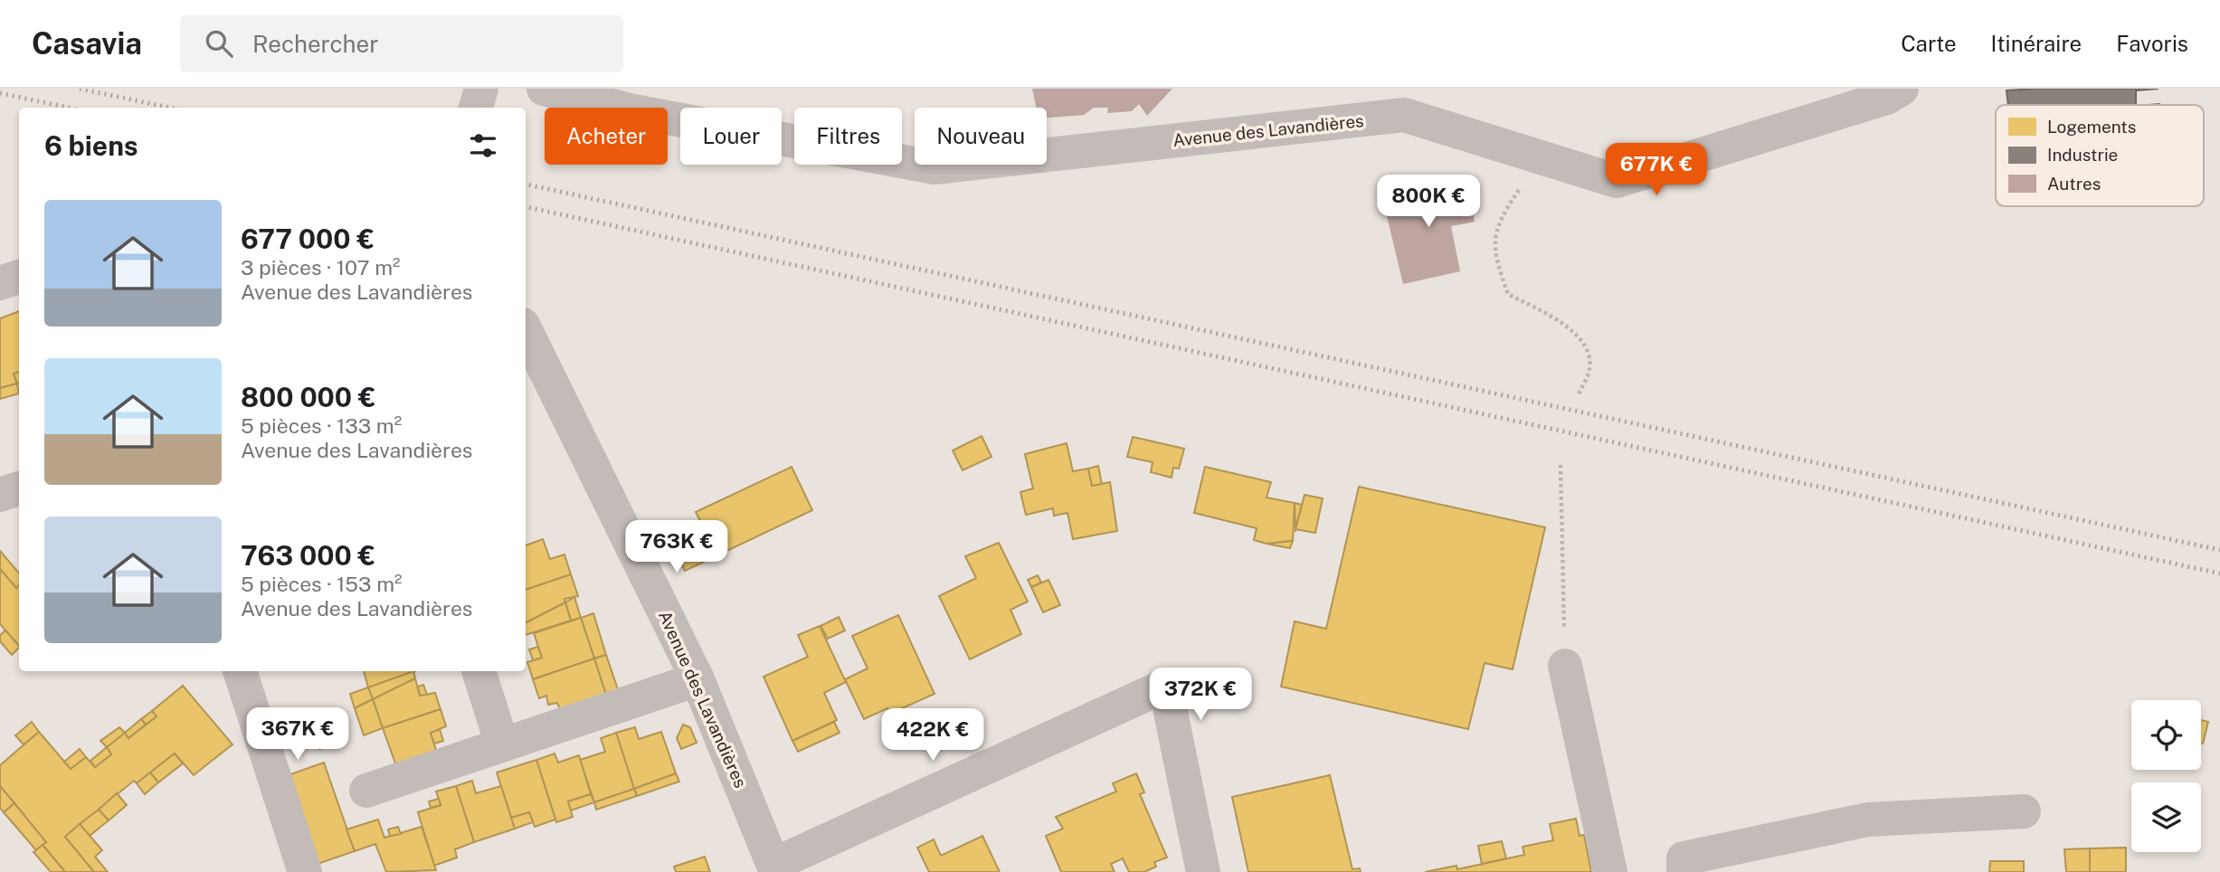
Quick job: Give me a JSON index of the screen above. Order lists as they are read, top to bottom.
{
  "streets": {
    "street": ["Avenue des Lavandières"]
  },
  "legend": ["Logements", "Industrie", "Autres"],
  "page": {
    "header": "Casavia",
    "search": "Rechercher",
    "nav": ["Carte", "Itinéraire", "Favoris"],
    "chip": [
      "Acheter",
      "Louer",
      "Filtres",
      "Nouveau"
    ],
    "heading": "6 biens",
    "price": [
      "677K €",
      "800K €",
      "763K €",
      "372K €",
      "367K €",
      "422K €"
    ],
    "list": [
      {
        "name": "677 000 €",
        "note": "3 pièces · 107 m² · Avenue des Lavandières"
      },
      {
        "name": "800 000 €",
        "note": "5 pièces · 133 m² · Avenue des Lavandières"
      },
      {
        "name": "763 000 €",
        "note": "5 pièces · 153 m² · Avenue des Lavandières"
      }
    ]
  }
}
